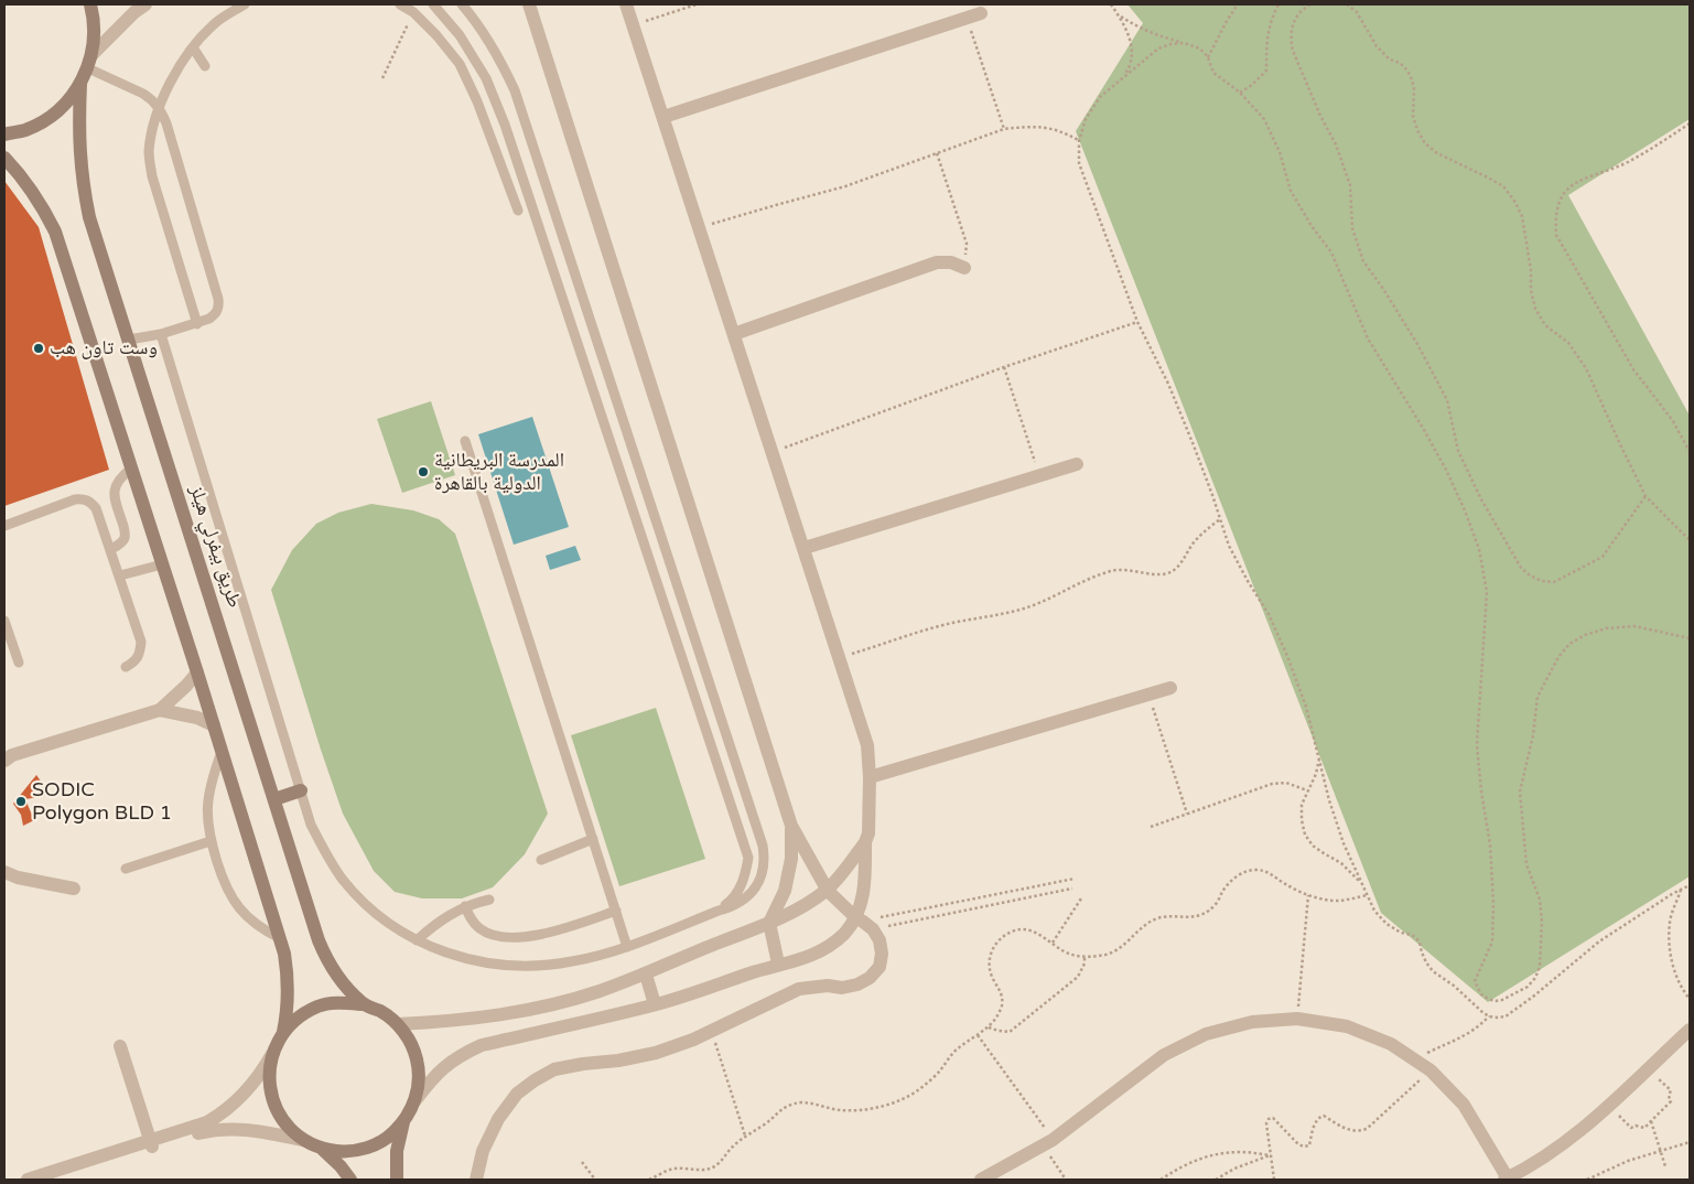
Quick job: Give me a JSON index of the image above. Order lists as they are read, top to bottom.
{
  "streets": {
    "street": ["طريق بيفرلي هيلز"]
  },
  "places": ["وست تاون هب", "المدرسة البريطانية الدولية بالقاهرة", "SODIC Polygon BLD 1"]
}
